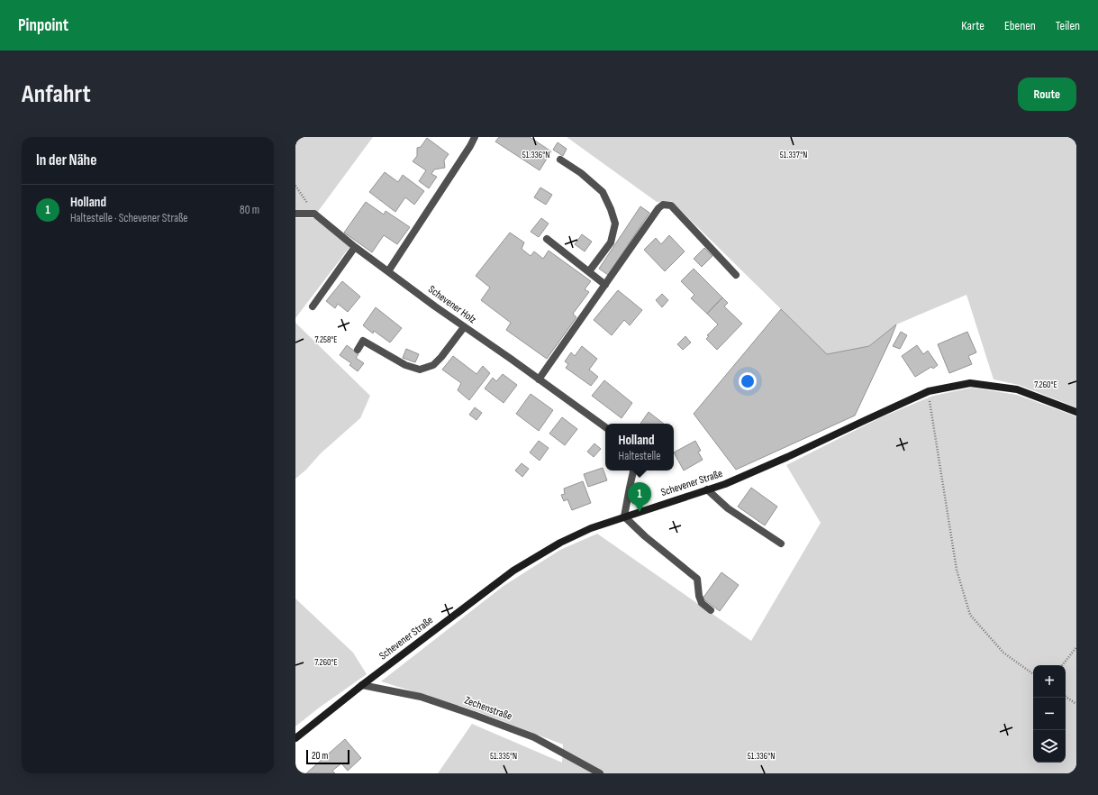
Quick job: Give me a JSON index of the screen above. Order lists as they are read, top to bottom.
{
  "streets": {
    "main road": ["Schevener Straße"],
    "street": ["Schevener Holz", "Zechenstraße"]
  },
  "crossings": [
    ["Schevener Straße", "Zechenstraße"]
  ],
  "scale_bar": "20 m",
  "page": {
    "header": "Pinpoint",
    "nav": ["Karte", "Ebenen", "Teilen"],
    "buttons": "Route",
    "title": "Anfahrt",
    "heading": "In der Nähe",
    "list": [
      {
        "mark": "1",
        "name": "Holland",
        "note": "Haltestelle · Schevener Straße",
        "value": "80 m"
      }
    ],
    "popup": ["Holland", "Haltestelle"],
    "pins": "1",
    "map_buttons": ["+", "−"],
    "scale": "20 m"
  },
  "coordinates": [
    "51.336°N",
    "51.337°N",
    "7.258°E",
    "7.260°E",
    "51.335°N"
  ]
}
